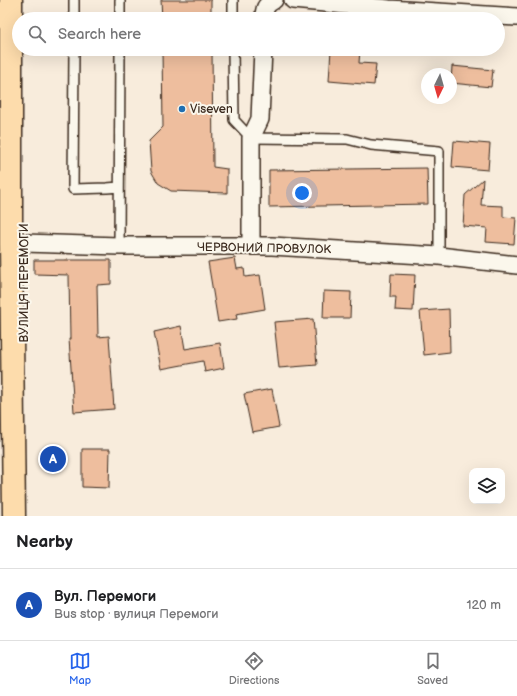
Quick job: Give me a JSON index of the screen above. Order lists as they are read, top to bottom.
{
  "streets": {
    "main road": ["ВУЛИЦЯ ПЕРЕМОГИ"],
    "street": ["ЧЕРВОНИЙ ПРОВУЛОК"]
  },
  "crossings": [
    ["ЧЕРВОНИЙ ПРОВУЛОК", "ВУЛИЦЯ ПЕРЕМОГИ"]
  ],
  "places": ["Viseven"],
  "north": "bottom",
  "page": {
    "search": "Search here",
    "pins": "A",
    "heading": "Nearby",
    "list": [
      {
        "mark": "A",
        "name": "Вул. Перемоги",
        "note": "Bus stop · вулиця Перемоги",
        "value": "120 m"
      }
    ],
    "nav": ["Map", "Directions", "Saved"]
  }
}
